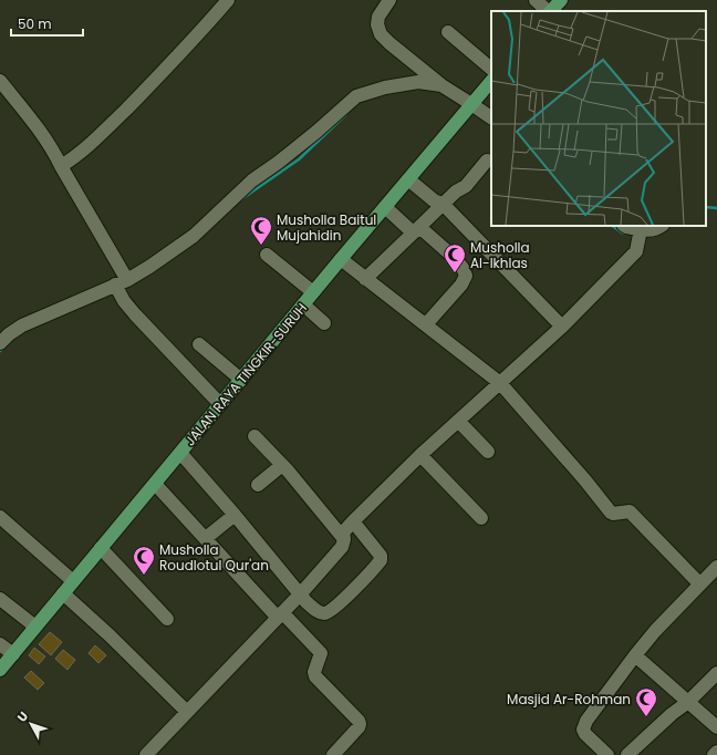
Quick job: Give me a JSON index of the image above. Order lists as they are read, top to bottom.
{
  "streets": {
    "main road": ["JALAN RAYA TINGKIR-SURUH"]
  },
  "places": {
    "mosque": [
      "Musholla Baitul Mujahidin",
      "Musholla Al-Ikhlas",
      "Musholla Roudlotul Qur'an",
      "Masjid Ar-Rohman"
    ]
  },
  "scale_bar": "50 m",
  "north": "top left"
}
